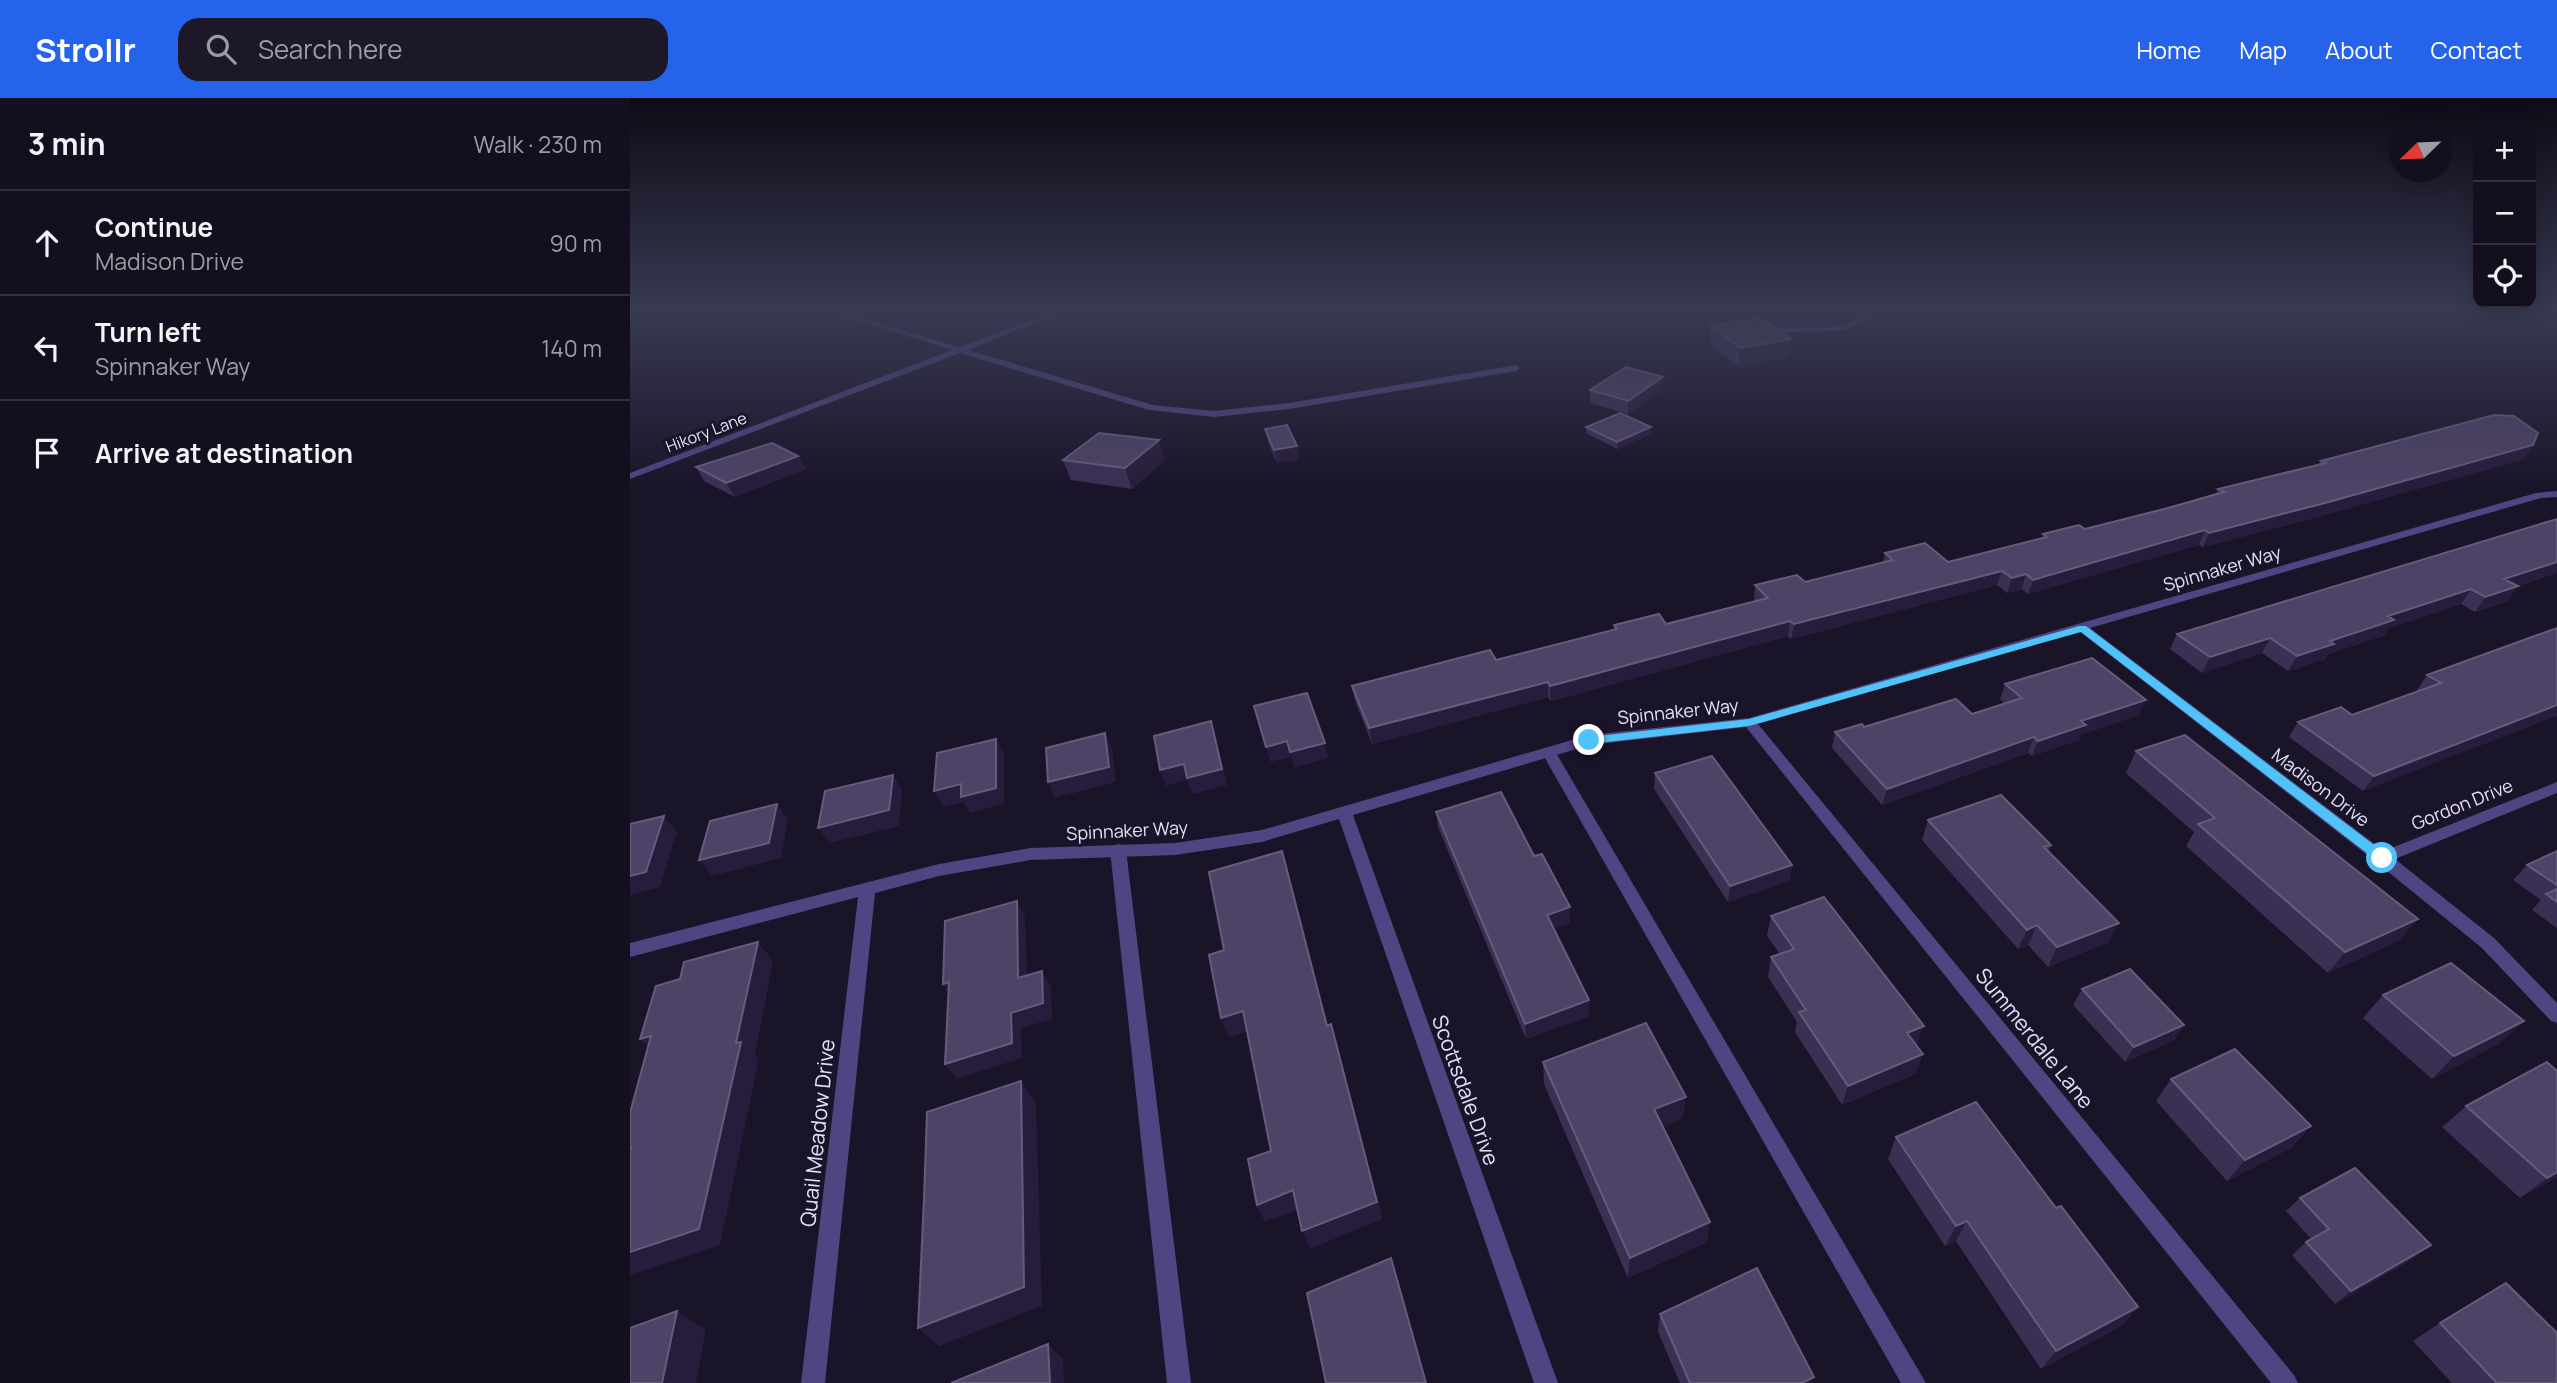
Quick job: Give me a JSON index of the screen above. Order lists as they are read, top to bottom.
{
  "streets": {
    "street": [
      "Hikory Lane",
      "Spinnaker Way",
      "Madison Drive",
      "Gordon Drive",
      "Summerdale Lane",
      "Scottsdale Drive",
      "Quail Meadow Drive"
    ]
  },
  "crossings": [
    ["Spinnaker Way", "Madison Drive"],
    ["Spinnaker Way", "Summerdale Lane"],
    ["Spinnaker Way", "Scottsdale Drive"],
    ["Spinnaker Way", "Quail Meadow Drive"],
    ["Madison Drive", "Gordon Drive"]
  ],
  "north": "bottom left",
  "page": {
    "header": "Strollr",
    "search": "Search here",
    "nav": [
      "Home",
      "Map",
      "About",
      "Contact"
    ],
    "heading": ["3 min", "Walk · 230 m"],
    "map_buttons": ["+", "−"],
    "list": [
      ["Continue", "Madison Drive", "90 m"],
      ["Turn left", "Spinnaker Way", "140 m"],
      "Arrive at destination"
    ]
  }
}
